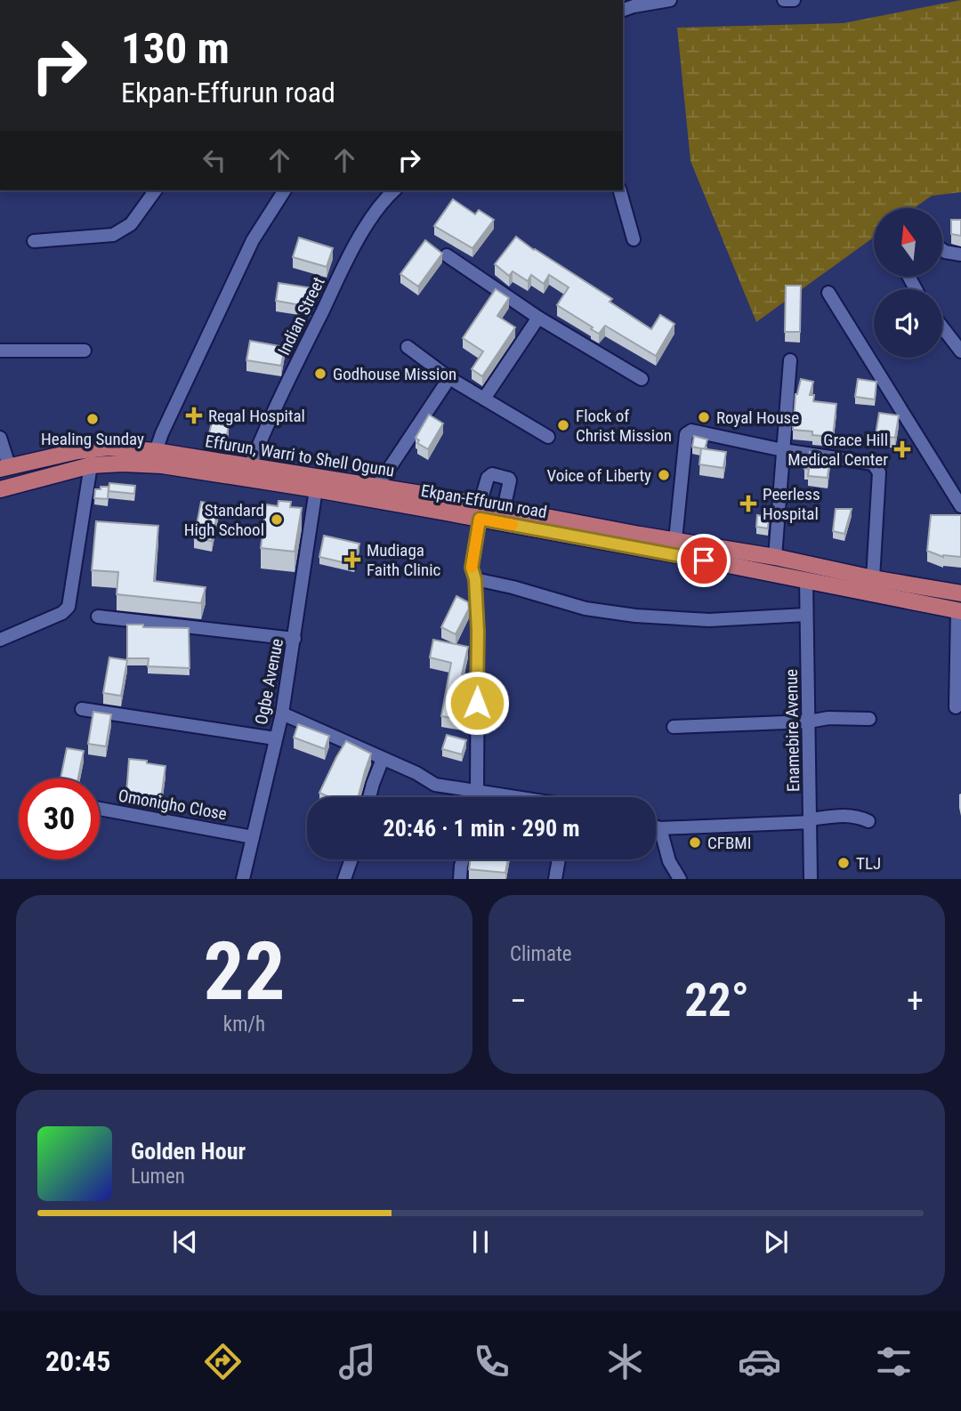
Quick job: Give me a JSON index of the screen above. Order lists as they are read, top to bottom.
{
  "streets": {
    "main road": ["Effurun, Warri to Shell Ogunu", "Ekpan-Effurun road"],
    "street": [
      "Indian Street",
      "Ogbe Avenue",
      "Enamebire Avenue",
      "Omonigho Close"
    ]
  },
  "crossings": [
    ["Indian Street", "Effurun, Warri to Shell Ogunu"],
    ["Effurun, Warri to Shell Ogunu", "Ekpan-Effurun road"],
    ["Ekpan-Effurun road", "Ogbe Avenue"],
    ["Ekpan-Effurun road", "Enamebire Avenue"],
    ["Ogbe Avenue", "Omonigho Close"]
  ],
  "places": {
    "other": [
      "Godhouse Mission",
      "Royal House",
      "Healing Sunday",
      "Flock of Christ Mission",
      "Voice of Liberty",
      "Standard High School",
      "CFBMI",
      "TLJ"
    ],
    "health": [
      "Regal Hospital",
      "Grace Hill Medical Center",
      "Peerless Hospital",
      "Mudiaga Faith Clinic"
    ]
  },
  "north": "top",
  "page": {
    "turn": ["130 m", "Ekpan-Effurun road"],
    "limit": "30",
    "trip": "20:46 · 1 min · 290 m",
    "tile": [
      ["22", "km/h"],
      "Climate"
    ],
    "heat": ["−", "22°", "+"],
    "song": ["Golden Hour", "Lumen"],
    "tabs": "20:45"
  }
}
